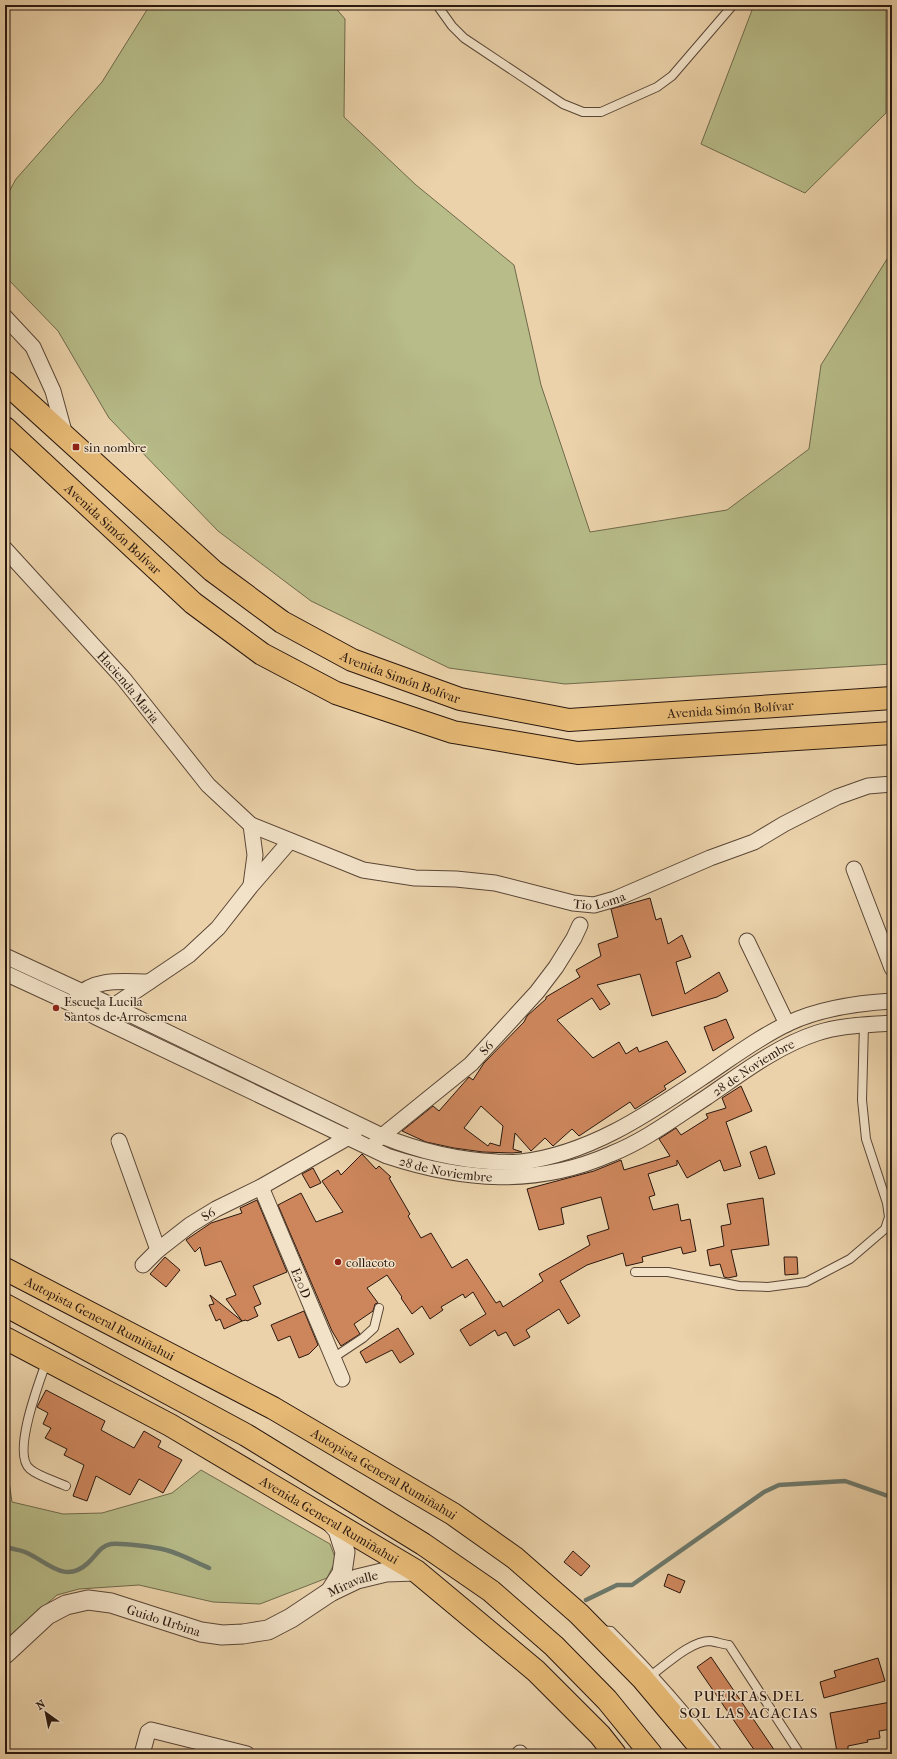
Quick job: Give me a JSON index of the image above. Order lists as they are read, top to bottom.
{
  "streets": {
    "main road": ["Avenida Simón Bolívar", "Autopista General Rumiñahui", "Avenida General Rumiñahui"],
    "street": [
      "Hacienda Maria",
      "Tio Loma",
      "S6",
      "28 de Noviembre",
      "E20D",
      "Miravalle",
      "Guido Urbina"
    ]
  },
  "crossings": [
    ["Hacienda Maria", "Tio Loma"],
    ["S6", "28 de Noviembre"],
    ["S6", "E20D"],
    ["Avenida General Rumiñahui", "Miravalle"],
    ["Miravalle", "Guido Urbina"]
  ],
  "districts": ["PUERTAS DEL SOL LAS ACACIAS"],
  "places": {
    "transit": ["sin nombre"],
    "other": ["Escuela Lucila Santos de Arrosemena", "collacoto"]
  },
  "north": "top left"
}
